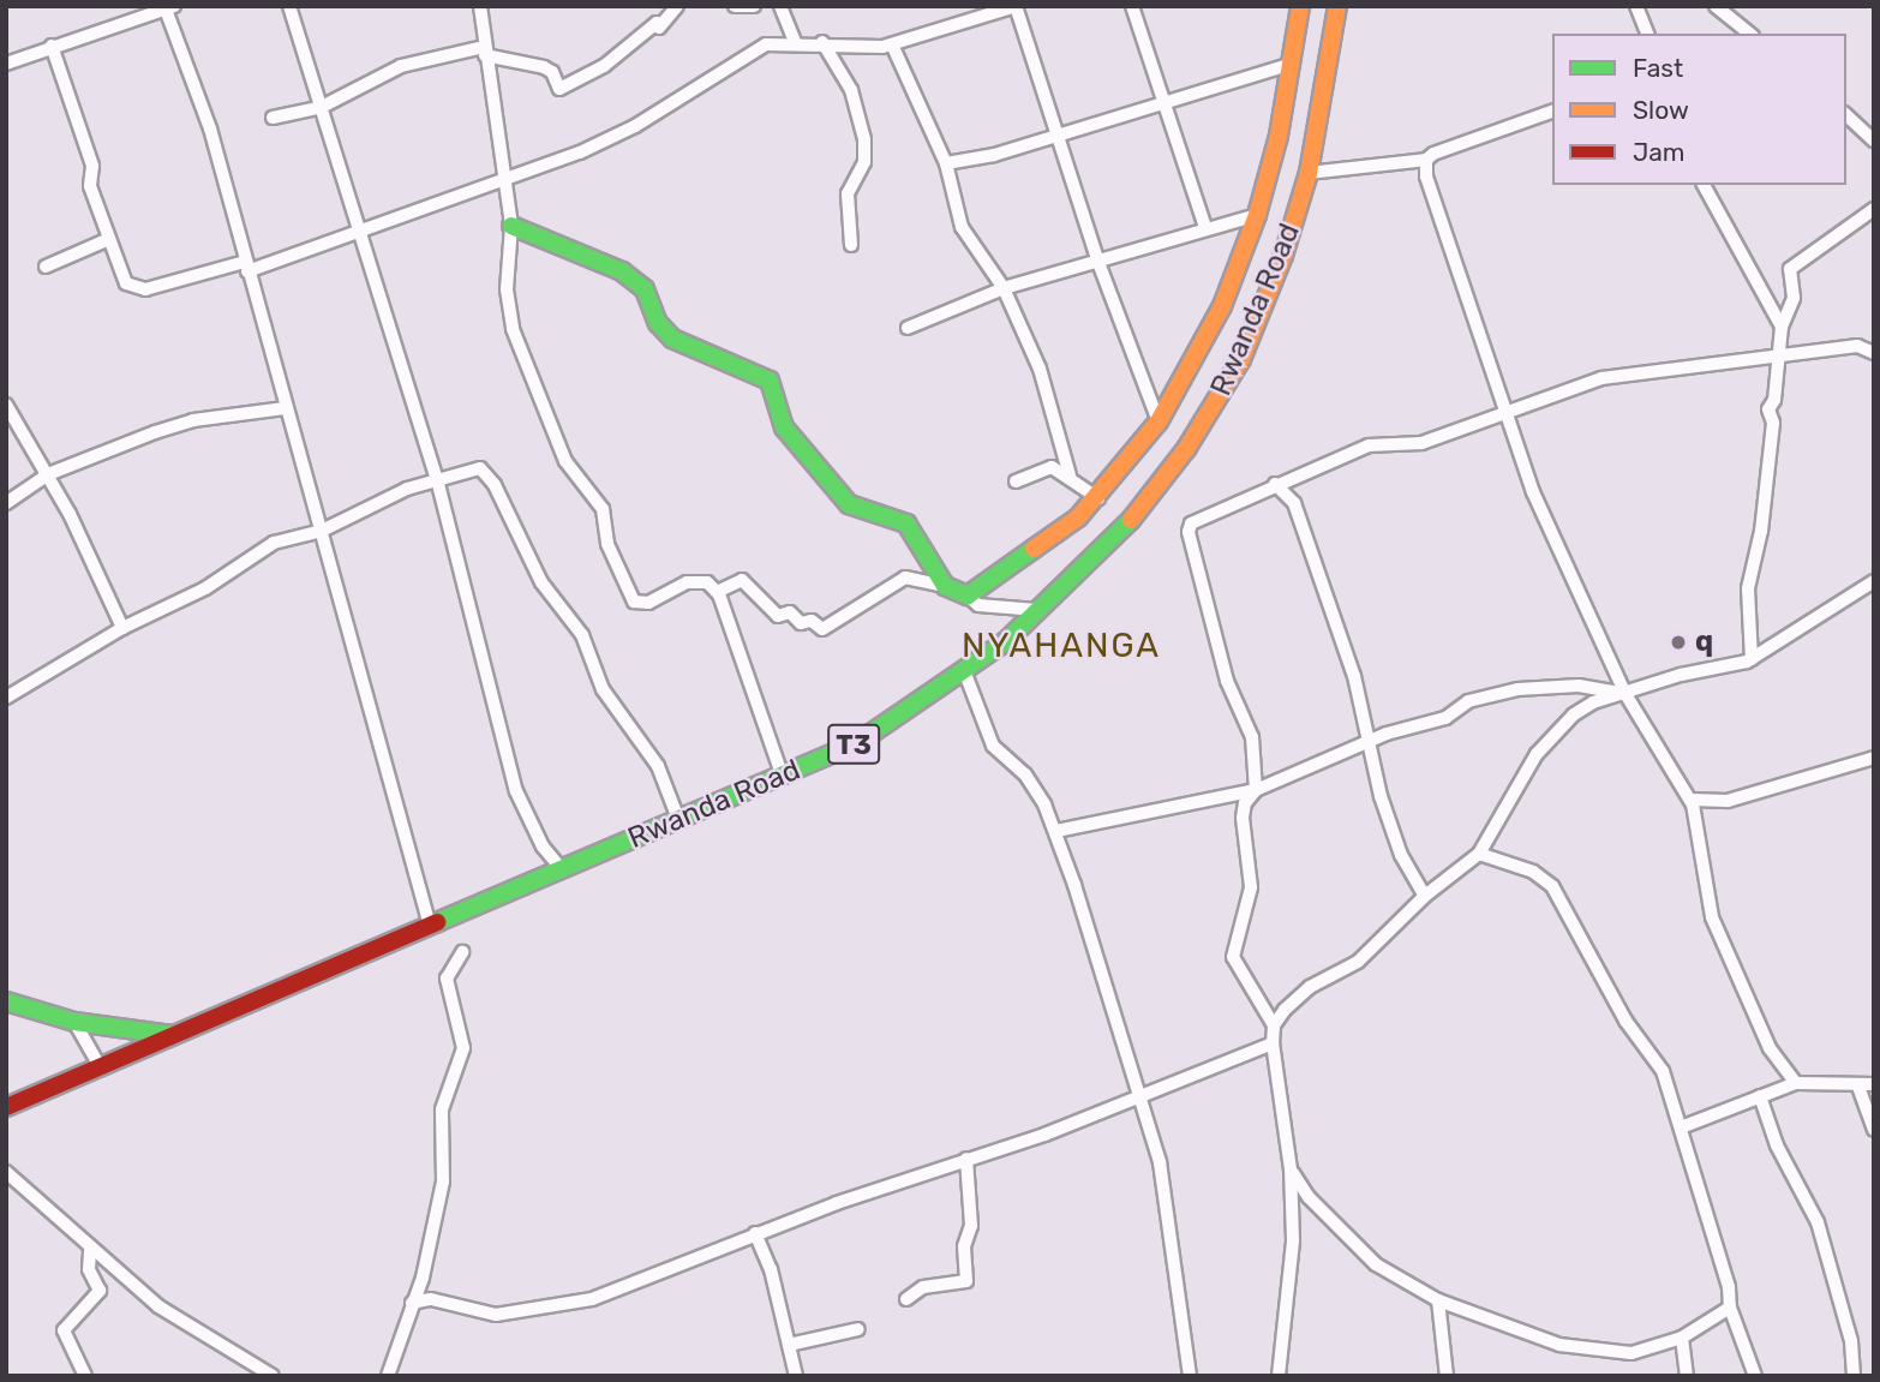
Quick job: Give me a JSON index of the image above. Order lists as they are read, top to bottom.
{
  "streets": {
    "main road": ["Rwanda Road", "T3"]
  },
  "districts": ["NYAHANGA"],
  "places": ["q"],
  "legend": ["Fast", "Slow", "Jam"]
}
